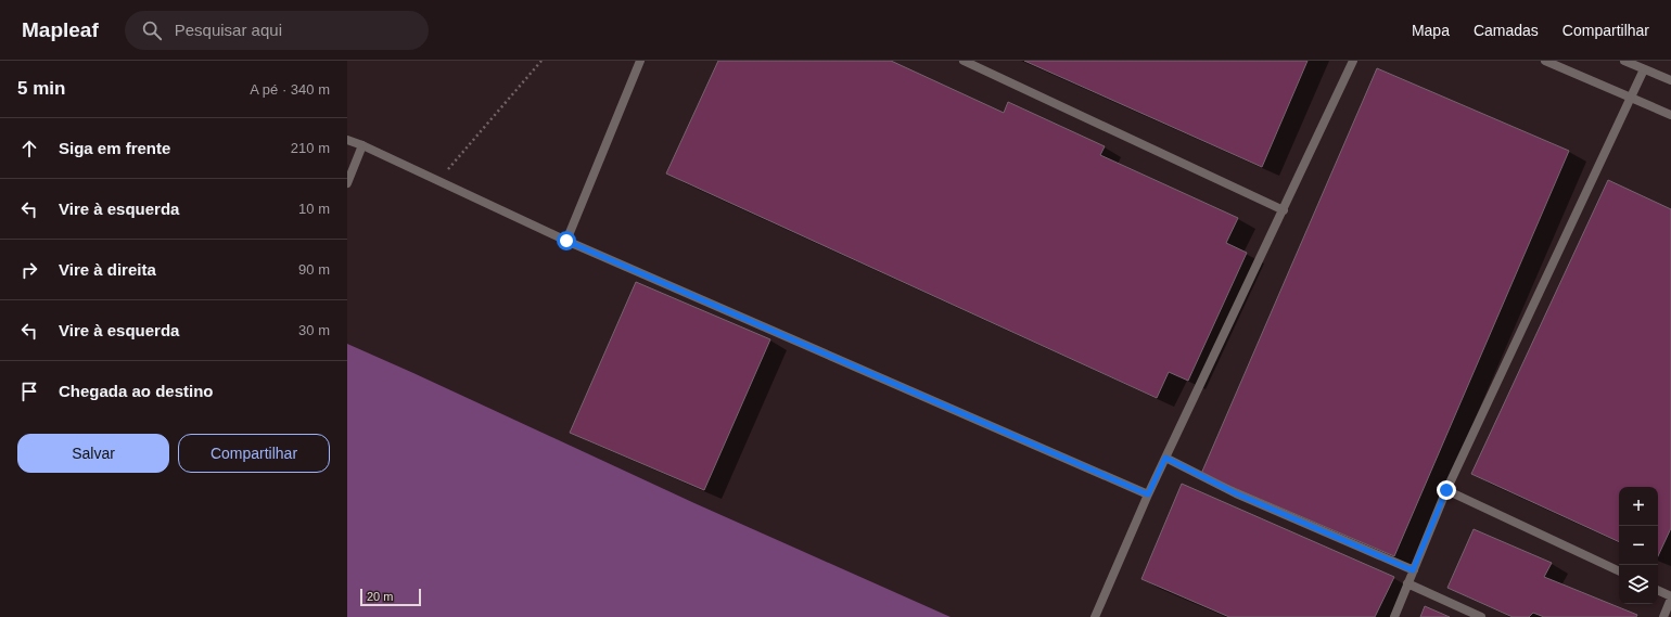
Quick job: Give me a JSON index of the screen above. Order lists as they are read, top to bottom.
{
  "scale_bar": "20 m",
  "page": {
    "header": "Mapleaf",
    "search": "Pesquisar aqui",
    "nav": ["Mapa", "Camadas", "Compartilhar"],
    "heading": ["5 min", "A pé · 340 m"],
    "list": [
      ["Siga em frente", "210 m"],
      ["Vire à esquerda", "10 m"],
      ["Vire à direita", "90 m"],
      ["Vire à esquerda", "30 m"],
      "Chegada ao destino"
    ],
    "buttons": ["Salvar", "Compartilhar"],
    "map_buttons": ["+", "−"],
    "scale": "20 m"
  }
}
